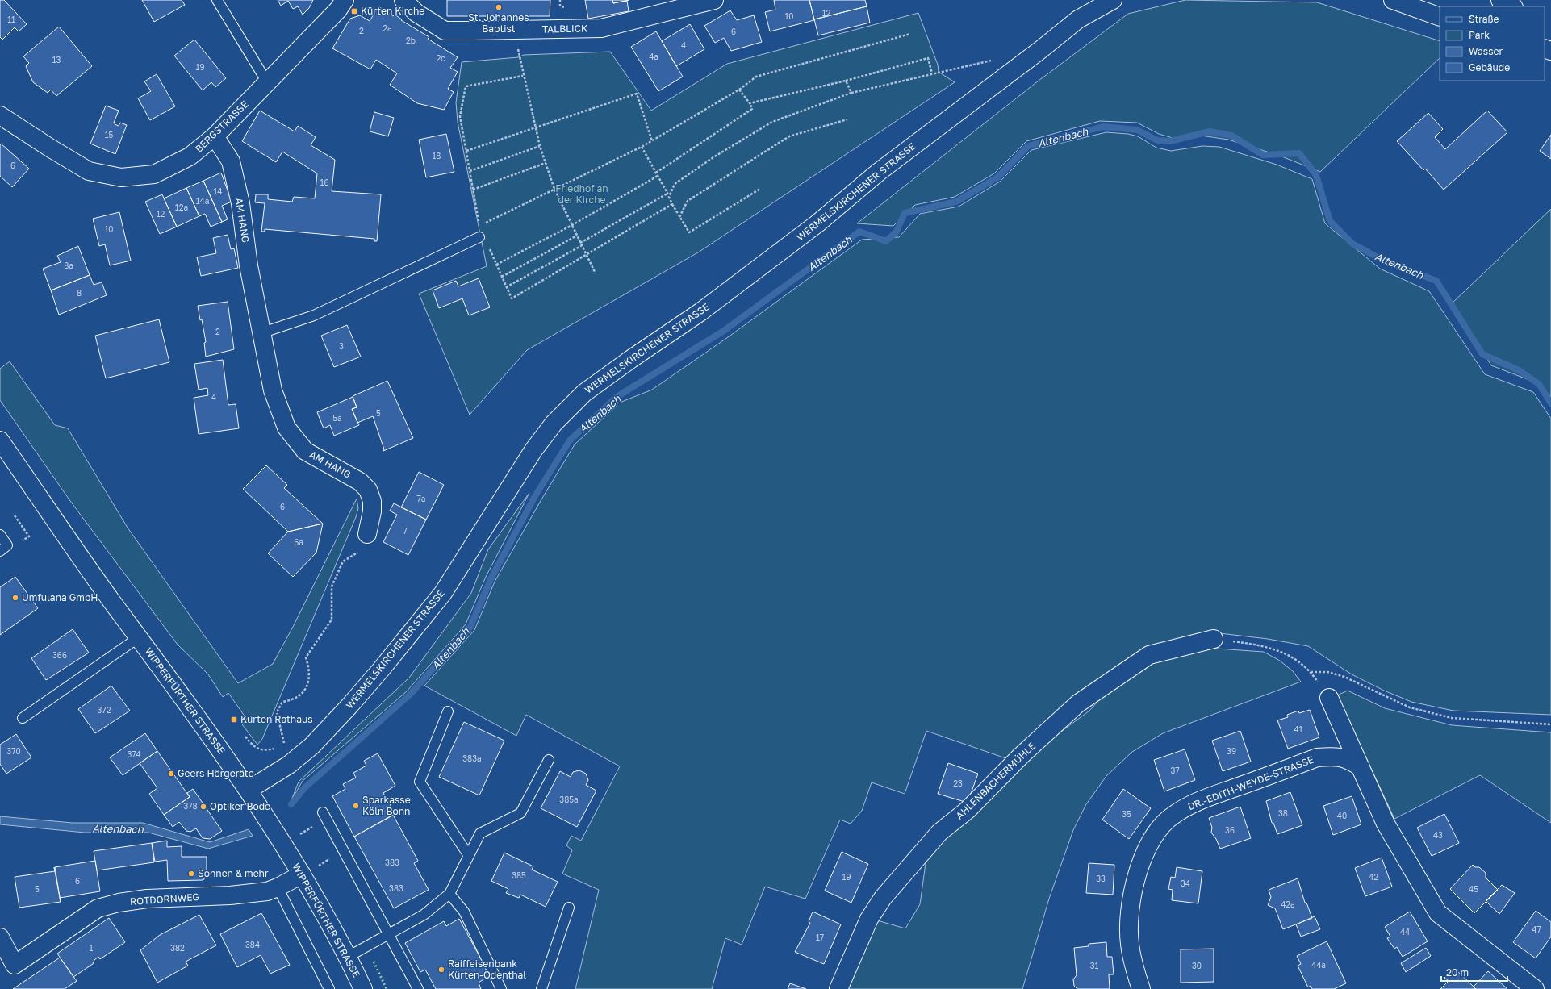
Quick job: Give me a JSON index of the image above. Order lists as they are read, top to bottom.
{
  "streets": {
    "street": [
      "TALBLICK",
      "BERGSTRASSE",
      "WERMELSKIRCHENER STRASSE",
      "AM HANG",
      "WIPPERFÜRTHER STRASSE",
      "AHLENBACHERMÜHLE",
      "DR.-EDITH-WEYDE-STRASSE",
      "ROTDORNWEG"
    ]
  },
  "crossings": [
    ["BERGSTRASSE", "AM HANG"],
    ["WERMELSKIRCHENER STRASSE", "WIPPERFÜRTHER STRASSE"],
    ["WIPPERFÜRTHER STRASSE", "ROTDORNWEG"]
  ],
  "water": ["Altenbach"],
  "parks": ["Friedhof an der Kirche"],
  "places": {
    "other": [
      "St. Johannes Baptist",
      "Umfulana GmbH",
      "Geers Hörgeräte",
      "Sparkasse Köln Bonn",
      "Optiker Bode",
      "Sonnen & mehr",
      "Raiffeisenbank Kürten-Odenthal"
    ],
    "transit": ["Kürten Kirche", "Kürten Rathaus"]
  },
  "house_numbers": [
    "12",
    "10",
    "11",
    "2a",
    "2",
    "6",
    "2b",
    "4",
    "4a",
    "2c",
    "13",
    "19",
    "15",
    "18",
    "6",
    "16",
    "14",
    "14a",
    "12a",
    "12",
    "10",
    "8a",
    "8",
    "2",
    "3",
    "4",
    "5",
    "5a",
    "7a",
    "6",
    "7",
    "6a",
    "366",
    "372",
    "41",
    "370",
    "39",
    "374",
    "383a",
    "37",
    "23",
    "385a",
    "378",
    "38",
    "35",
    "40",
    "36",
    "43",
    "383",
    "385",
    "19",
    "42",
    "33",
    "6",
    "34",
    "383",
    "5",
    "45",
    "42a",
    "47",
    "44",
    "17",
    "384",
    "1",
    "382",
    "44a",
    "31",
    "30"
  ],
  "legend": [
    "Straße",
    "Park",
    "Wasser",
    "Gebäude"
  ],
  "scale_bar": "20 m"
}
